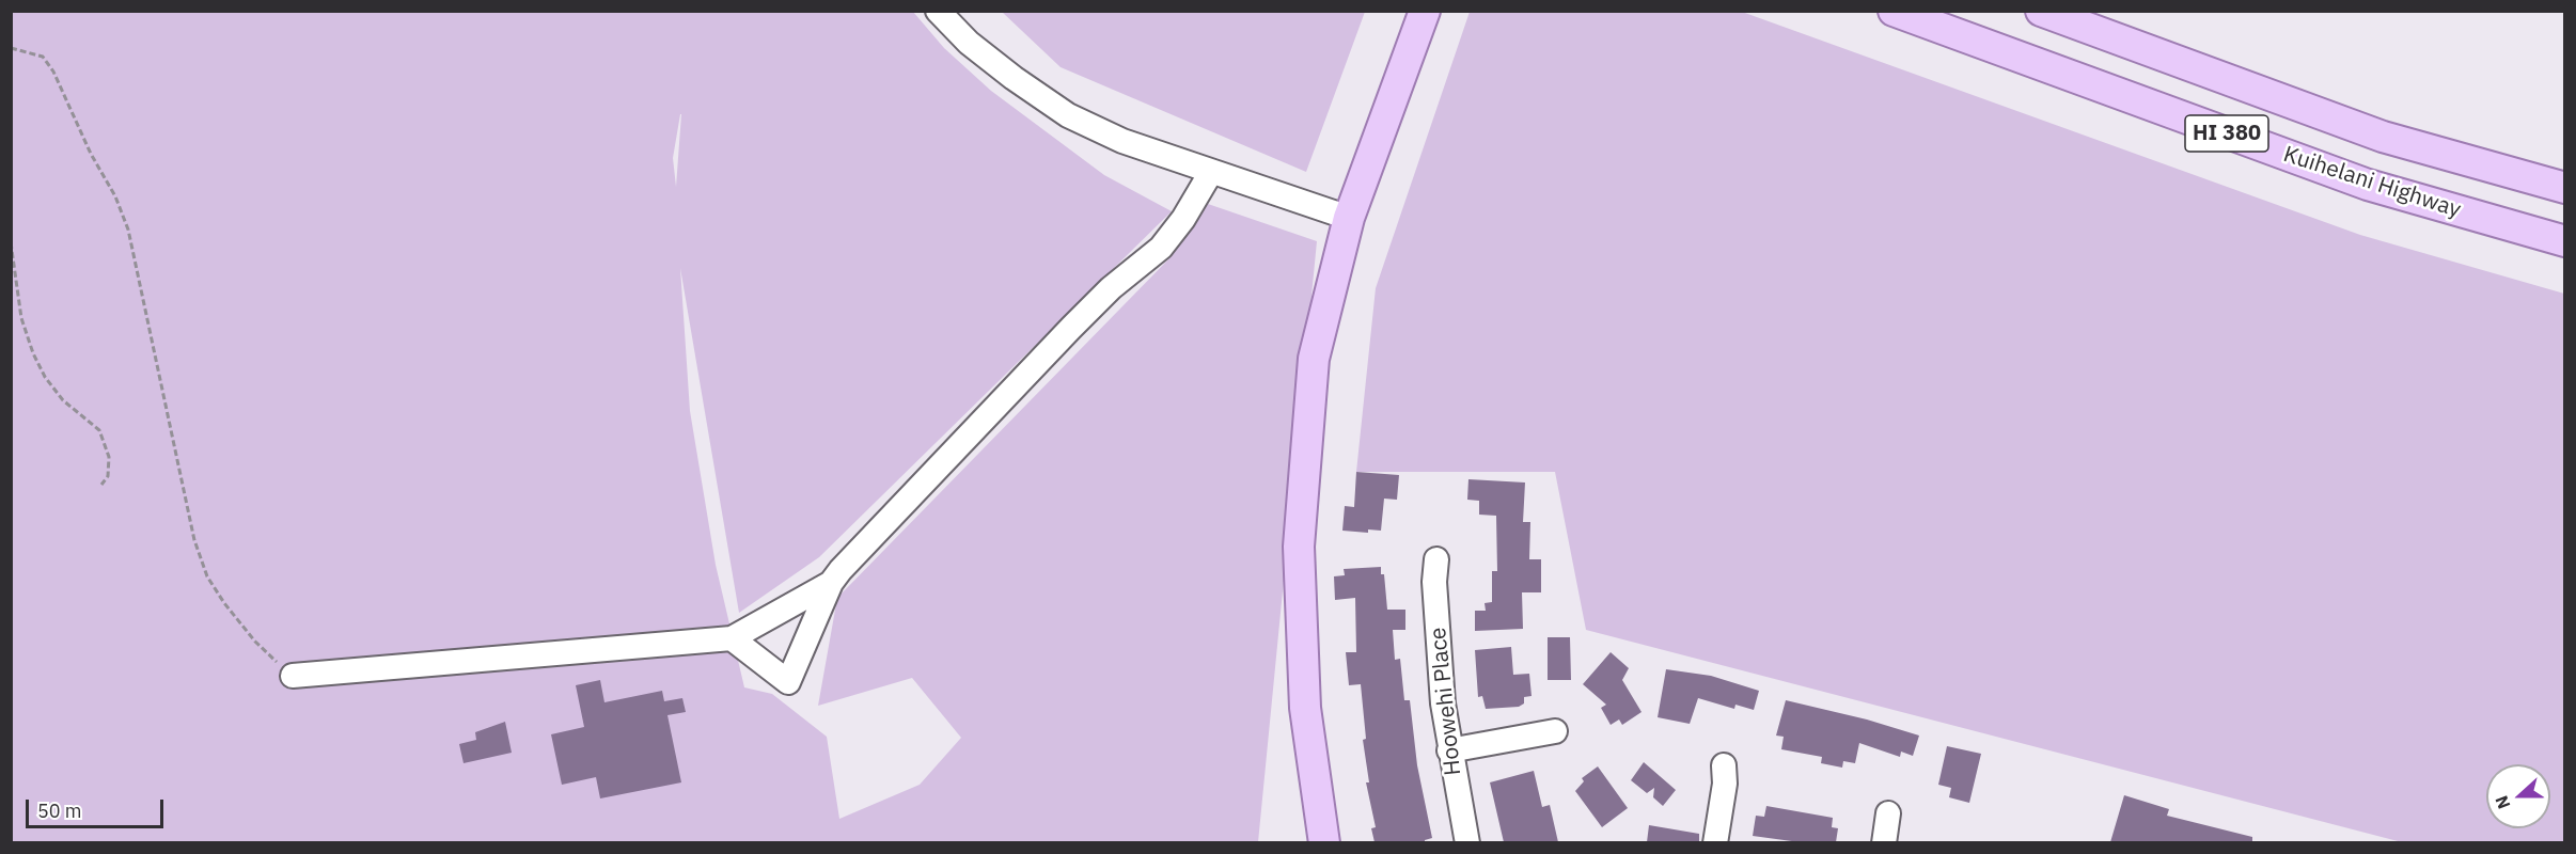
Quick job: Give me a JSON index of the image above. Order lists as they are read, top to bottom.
{
  "streets": {
    "main road": ["HI 380", "Kuihelani Highway"],
    "street": ["Hoowehi Place"]
  },
  "scale_bar": "50 m",
  "north": "left"
}
